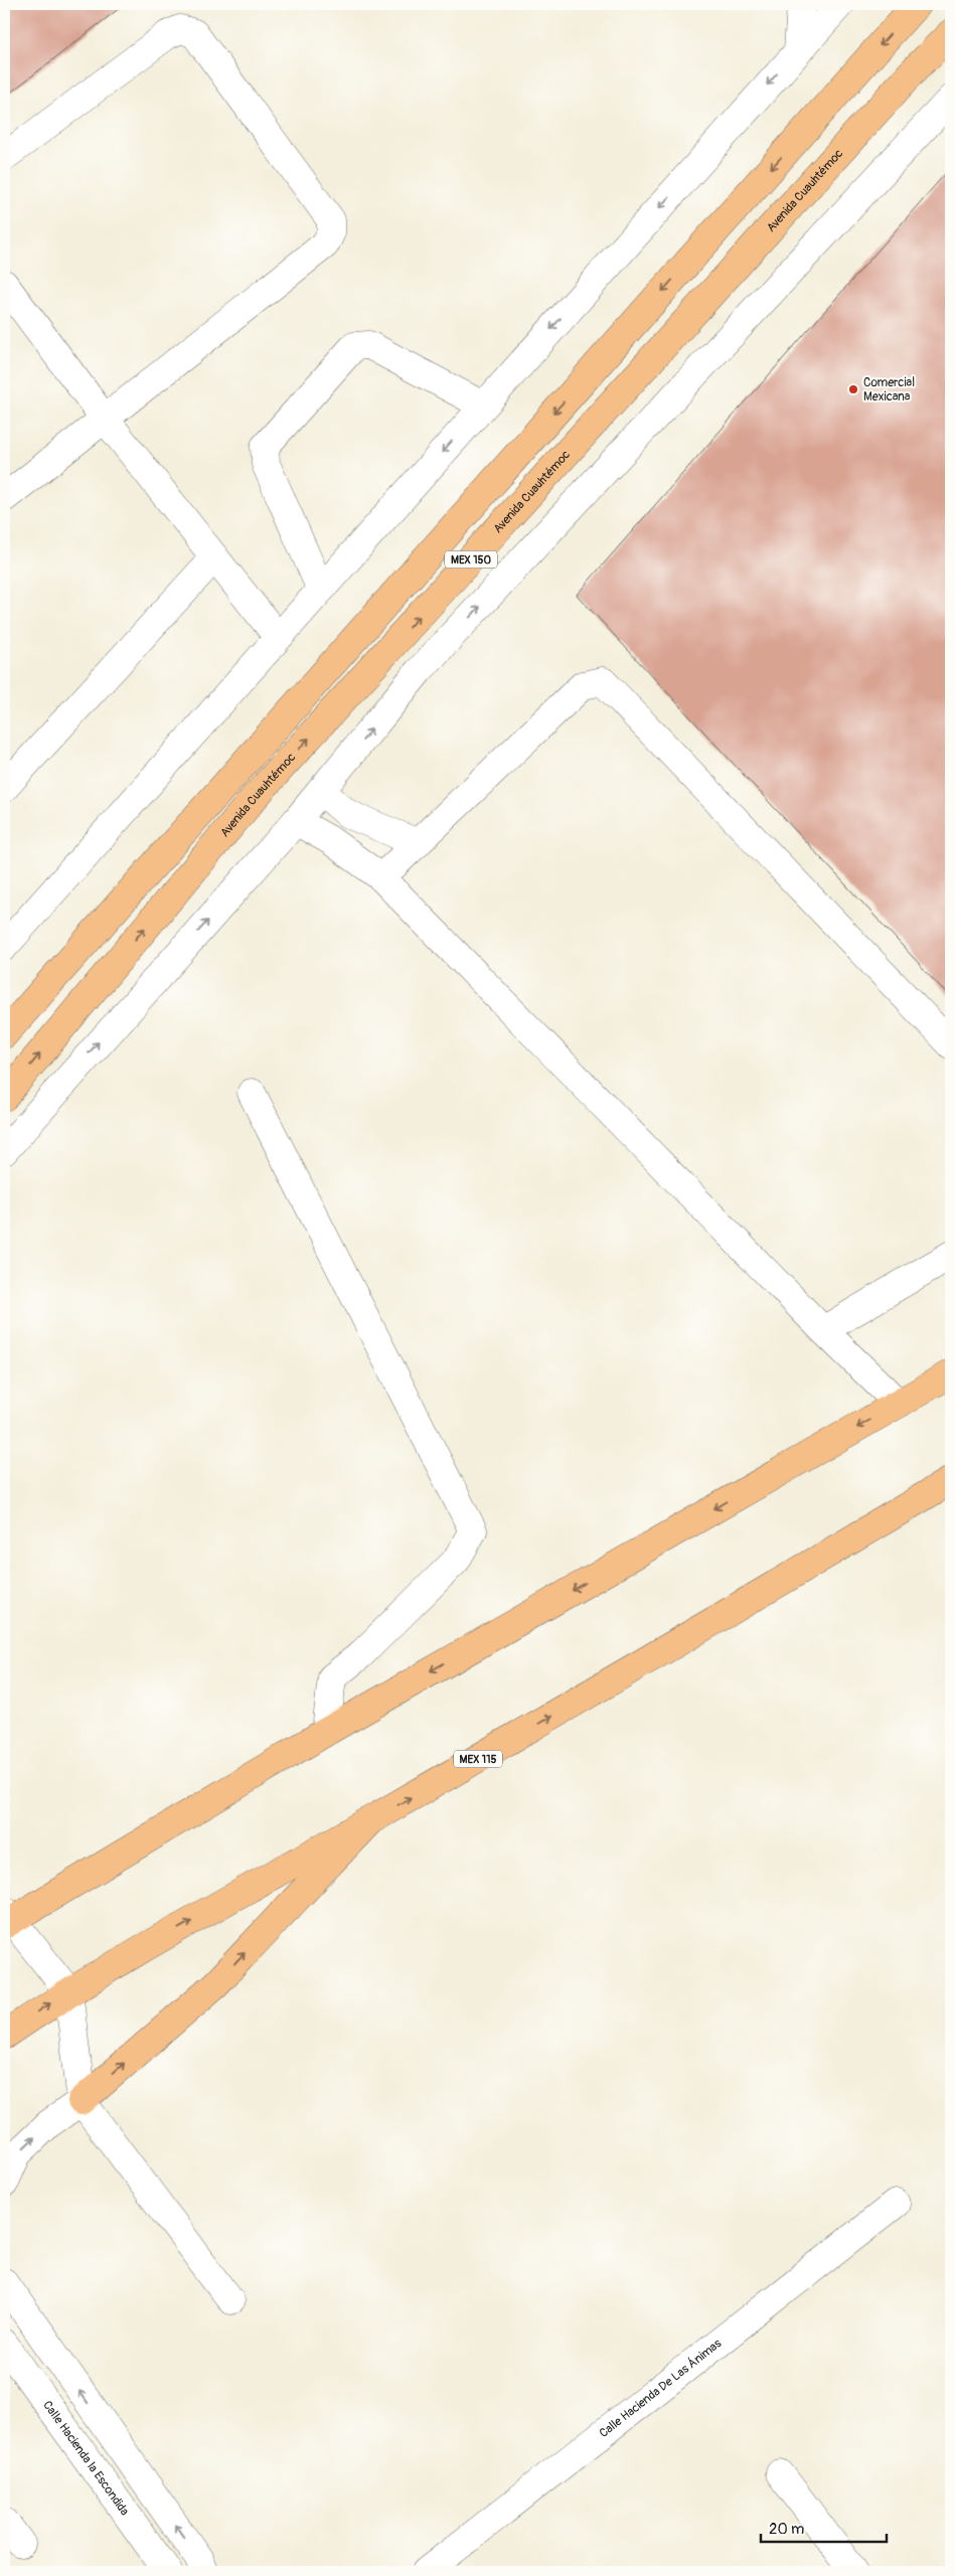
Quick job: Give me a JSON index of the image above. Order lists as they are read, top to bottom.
{
  "streets": {
    "main road": ["Avenida Cuauhtémoc", "MEX 150", "MEX 115"],
    "street": ["Calle Hacienda De Las Ánimas", "Calle Hacienda la Escondida"]
  },
  "places": ["Comercial Mexicana"],
  "scale_bar": "20 m"
}
